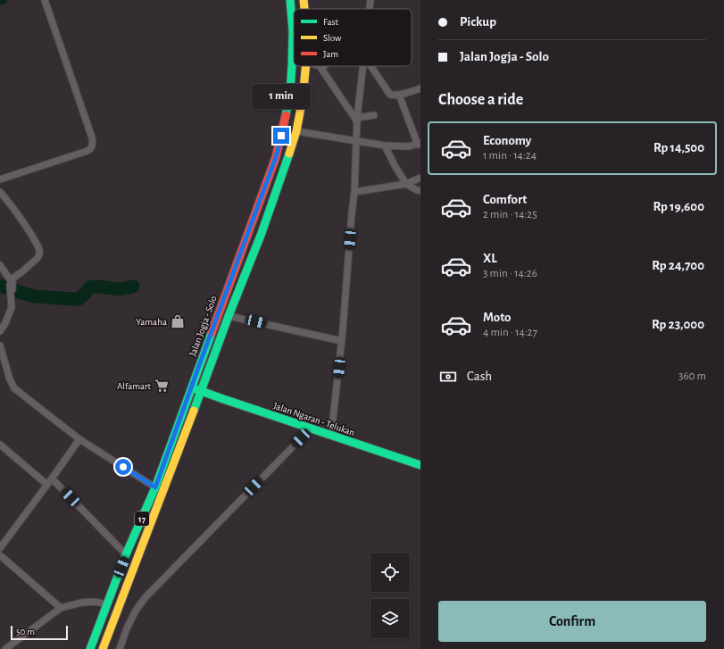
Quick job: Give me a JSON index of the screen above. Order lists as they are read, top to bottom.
{
  "streets": {
    "main road": ["Jalan Jogja - Solo", "Jalan Ngaran - Telukan", "17"]
  },
  "crossings": [
    ["Jalan Jogja - Solo", "Jalan Ngaran - Telukan"],
    ["Jalan Ngaran - Telukan", "17"]
  ],
  "places": {
    "shop": ["Yamaha"],
    "supermarket": ["Alfamart"]
  },
  "legend": ["Fast", "Slow", "Jam"],
  "scale_bar": "50 m",
  "page": {
    "banner": ["Pickup", "Jalan Jogja - Solo"],
    "heading": "Choose a ride",
    "bubble": "1 min",
    "list": [
      {
        "name": "Economy",
        "note": "1 min · 14:24",
        "value": "Rp 14,500"
      },
      {
        "name": "Comfort",
        "note": "2 min · 14:25",
        "value": "Rp 19,600"
      },
      {
        "name": "XL",
        "note": "3 min · 14:26",
        "value": "Rp 24,700"
      },
      {
        "name": "Moto",
        "note": "4 min · 14:27",
        "value": "Rp 23,000"
      }
    ],
    "pay": ["Cash", "360 m"],
    "buttons": "Confirm",
    "scale": "50 m"
  }
}
